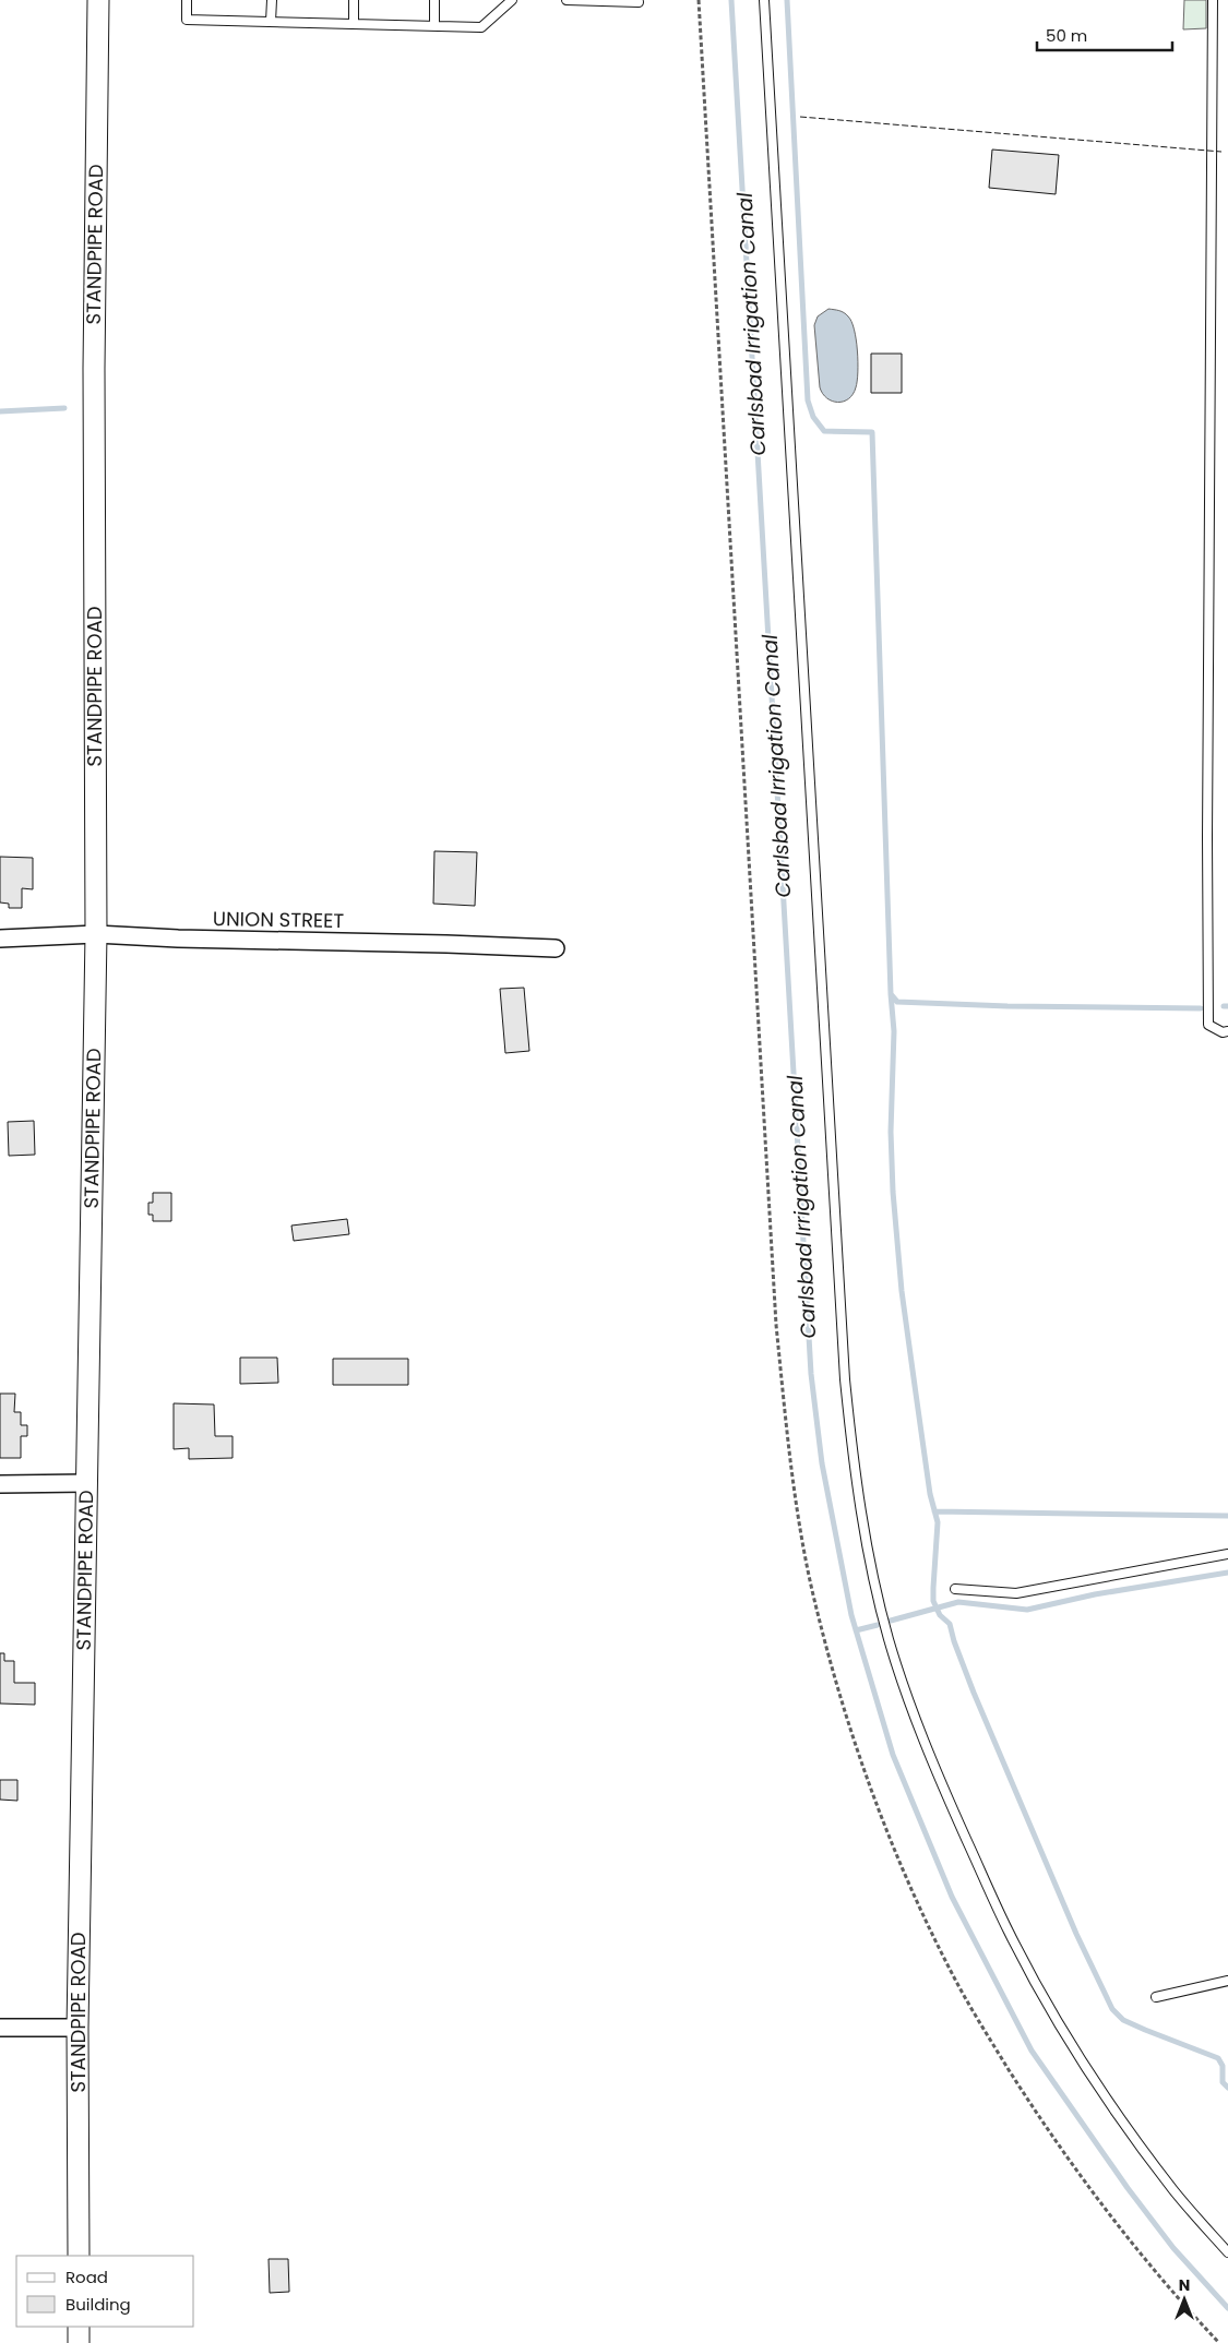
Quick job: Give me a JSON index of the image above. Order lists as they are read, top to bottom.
{
  "streets": {
    "street": ["STANDPIPE ROAD", "UNION STREET"]
  },
  "crossings": [
    ["STANDPIPE ROAD", "UNION STREET"]
  ],
  "water": ["Carlsbad Irrigation Canal"],
  "legend": ["Road", "Building"],
  "scale_bar": "50 m",
  "north": "top"
}
